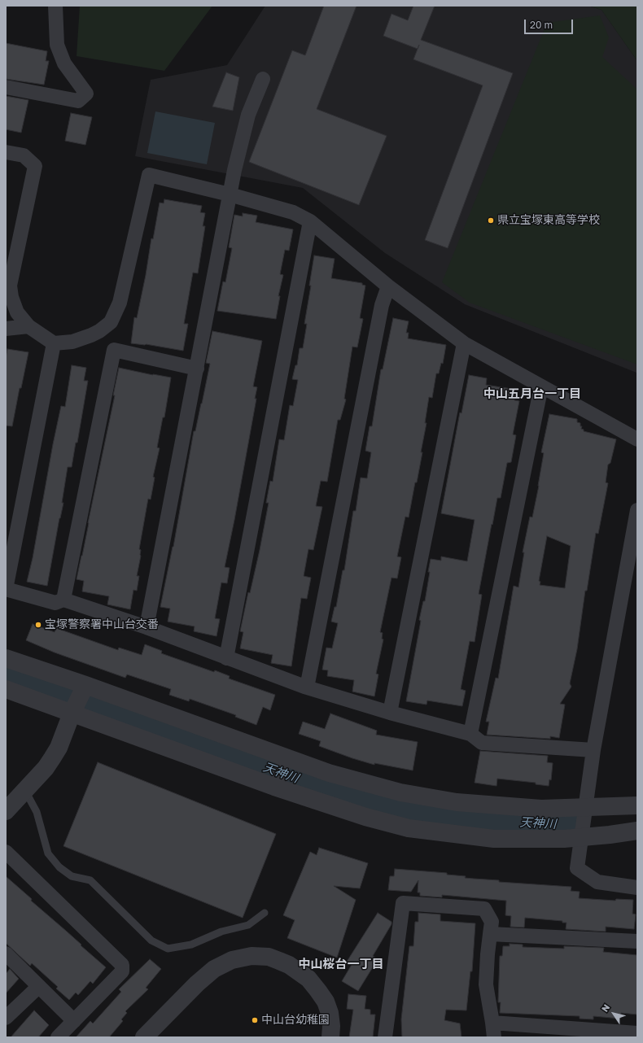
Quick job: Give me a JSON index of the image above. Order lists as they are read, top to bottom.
{
  "districts": ["中山五月台一丁目", "中山桜台一丁目"],
  "water": ["天神川"],
  "places": ["県立宝塚東高等学校", "宝塚警察署中山台交番", "中山台幼稚園"],
  "scale_bar": "20 m",
  "north": "top left"
}
